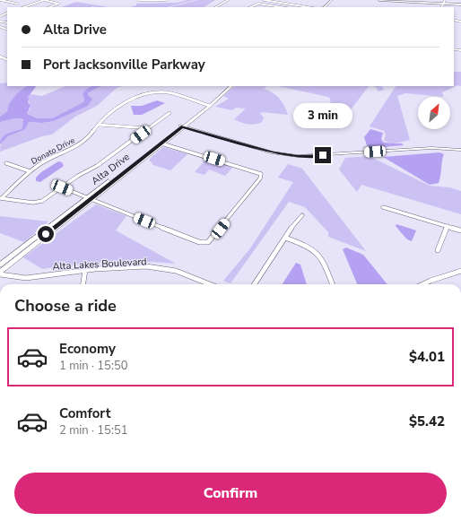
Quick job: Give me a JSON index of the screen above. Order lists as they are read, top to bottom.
{
  "streets": {
    "street": ["Donato Drive", "Alta Drive", "Alta Lakes Boulevard"]
  },
  "crossings": [
    ["Donato Drive", "Alta Drive"]
  ],
  "north": "top right",
  "page": {
    "banner": ["Alta Drive", "Port Jacksonville Parkway"],
    "bubble": "3 min",
    "heading": "Choose a ride",
    "list": [
      {
        "name": "Economy",
        "note": "1 min · 15:50",
        "value": "$4.01"
      },
      {
        "name": "Comfort",
        "note": "2 min · 15:51",
        "value": "$5.42"
      }
    ],
    "buttons": "Confirm"
  }
}
